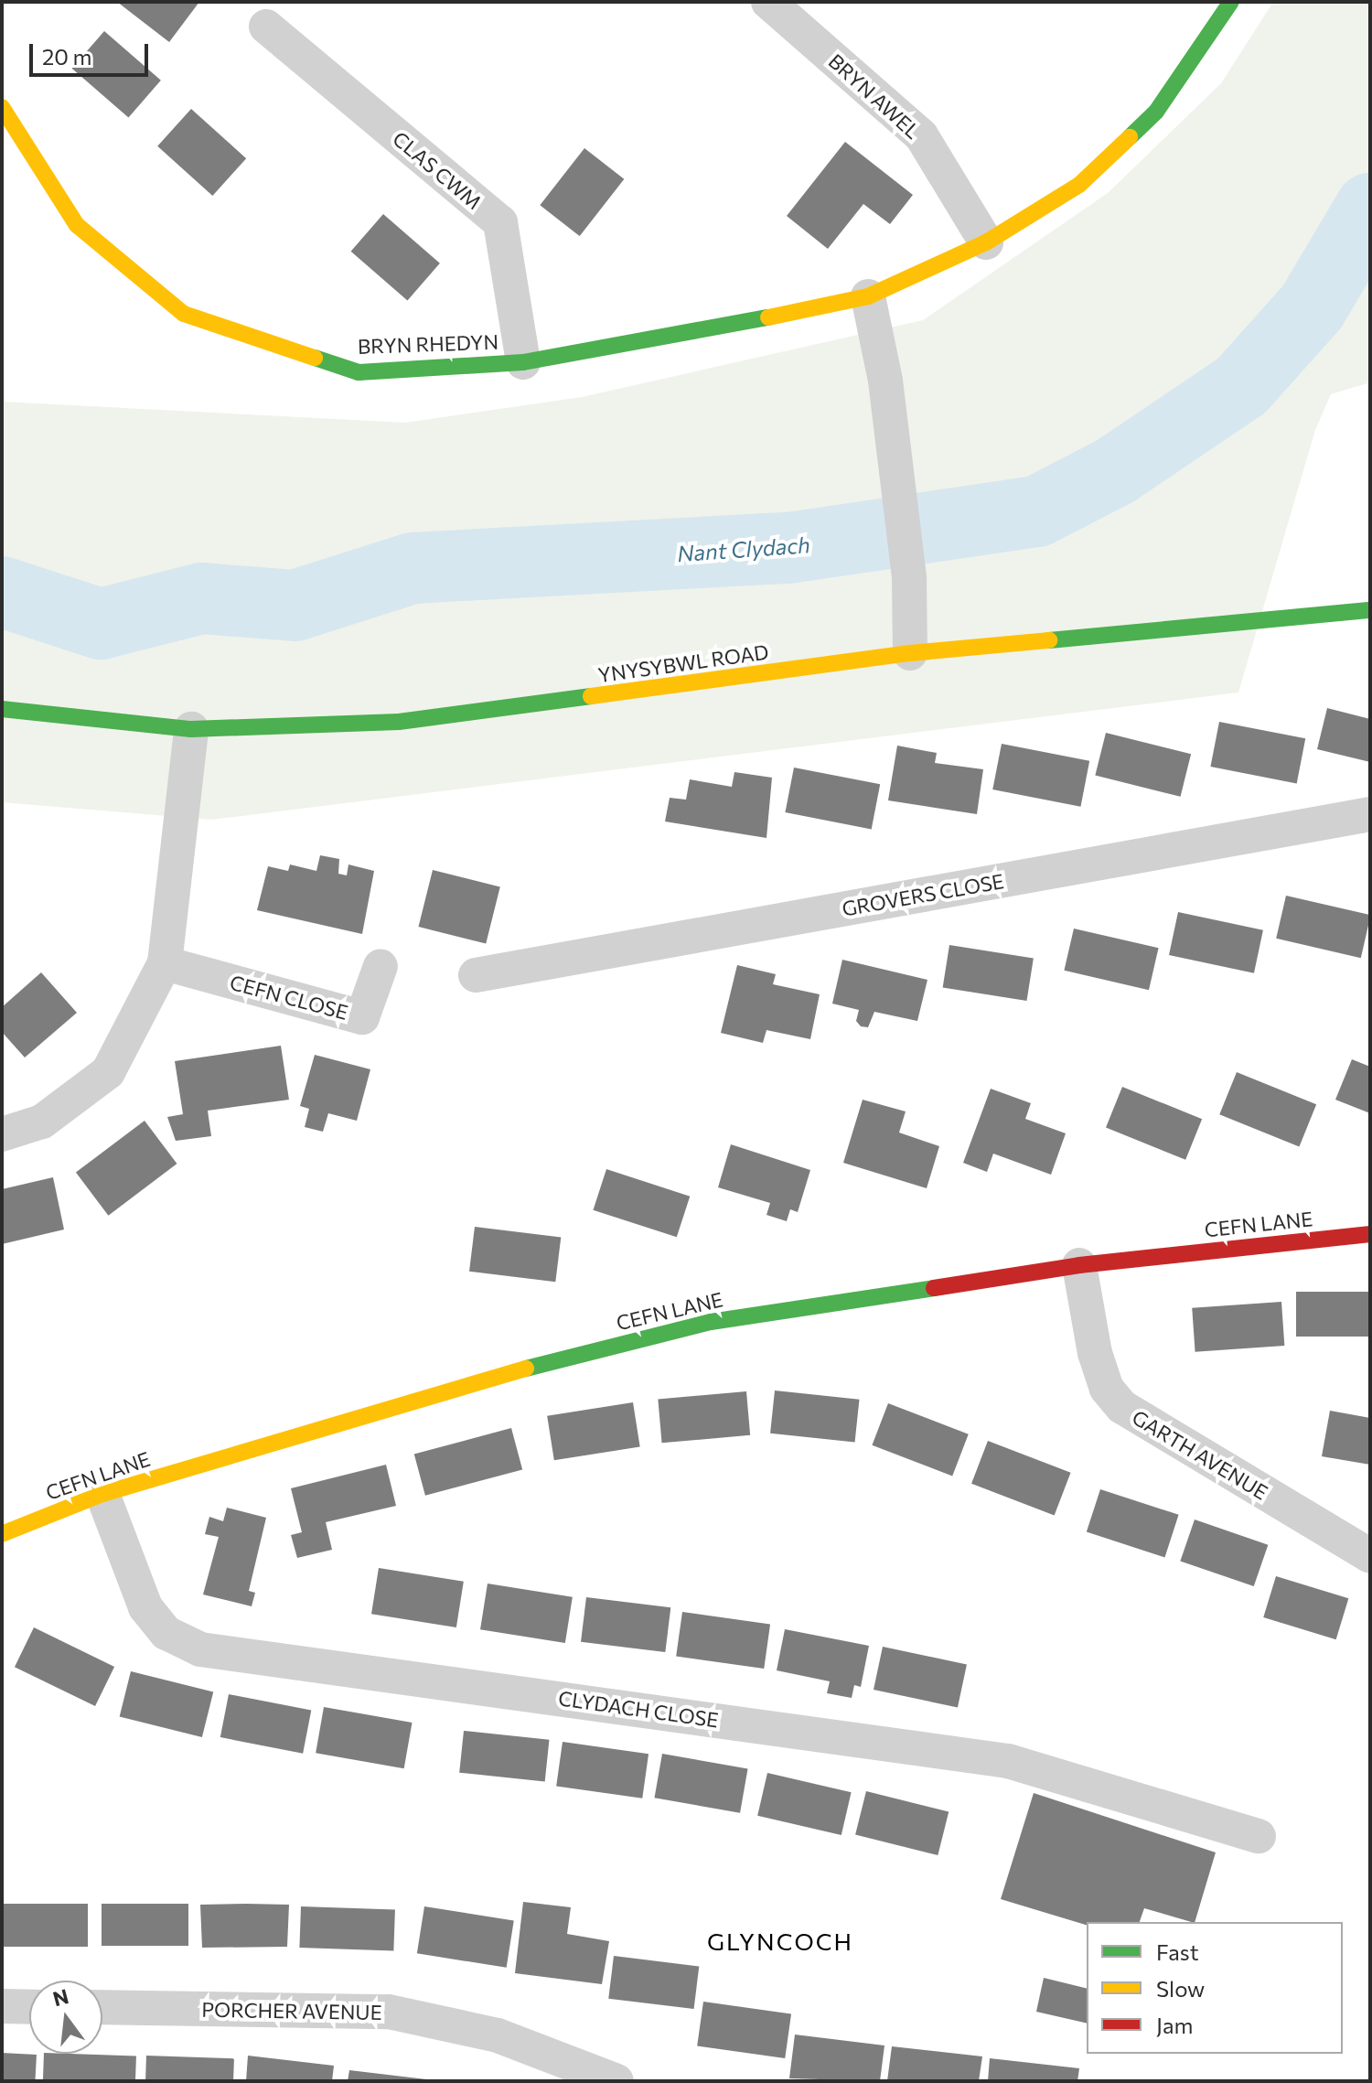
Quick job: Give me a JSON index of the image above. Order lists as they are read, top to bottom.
{
  "streets": {
    "street": [
      "BRYN AWEL",
      "CLAS CWM",
      "BRYN RHEDYN",
      "YNYSYBWL ROAD",
      "GROVERS CLOSE",
      "CEFN CLOSE",
      "CEFN LANE",
      "GARTH AVENUE",
      "CLYDACH CLOSE",
      "PORCHER AVENUE"
    ]
  },
  "crossings": [
    ["BRYN AWEL", "BRYN RHEDYN"],
    ["CLAS CWM", "BRYN RHEDYN"],
    ["CEFN LANE", "GARTH AVENUE"],
    ["CEFN LANE", "CLYDACH CLOSE"]
  ],
  "districts": ["GLYNCOCH"],
  "water": ["Nant Clydach"],
  "legend": ["Fast", "Slow", "Jam"],
  "scale_bar": "20 m",
  "north": "top"
}
